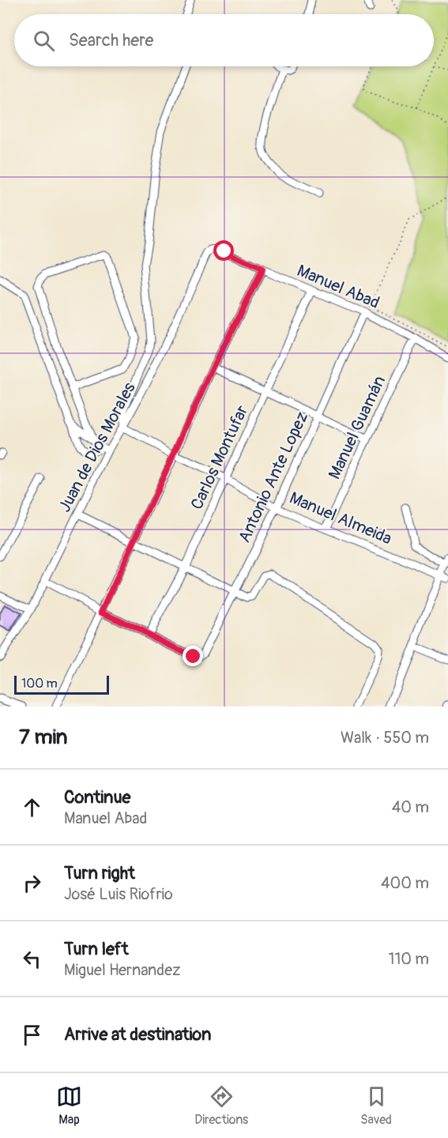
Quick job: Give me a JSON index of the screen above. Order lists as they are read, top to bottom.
{
  "streets": {
    "street": [
      "Manuel Abad",
      "Manuel Guamán",
      "Juan de Dios Morales",
      "Carlos Montufar",
      "Antonio Ante Lopez",
      "Manuel Almeida"
    ]
  },
  "crossings": [
    ["Manuel Abad", "Manuel Guamán"],
    ["Manuel Abad", "Juan de Dios Morales"],
    ["Manuel Abad", "Carlos Montufar"],
    ["Manuel Abad", "Antonio Ante Lopez"],
    ["Manuel Guamán", "Manuel Almeida"],
    ["Juan de Dios Morales", "Manuel Almeida"],
    ["Carlos Montufar", "Antonio Ante Lopez"],
    ["Carlos Montufar", "Manuel Almeida"],
    ["Antonio Ante Lopez", "Manuel Almeida"]
  ],
  "scale_bar": "100 m",
  "page": {
    "search": "Search here",
    "scale": "100 m",
    "heading": ["7 min", "Walk · 550 m"],
    "list": [
      ["Continue", "Manuel Abad", "40 m"],
      ["Turn right", "José Luis Riofrio", "400 m"],
      ["Turn left", "Miguel Hernandez", "110 m"],
      "Arrive at destination"
    ],
    "nav": ["Map", "Directions", "Saved"]
  }
}
